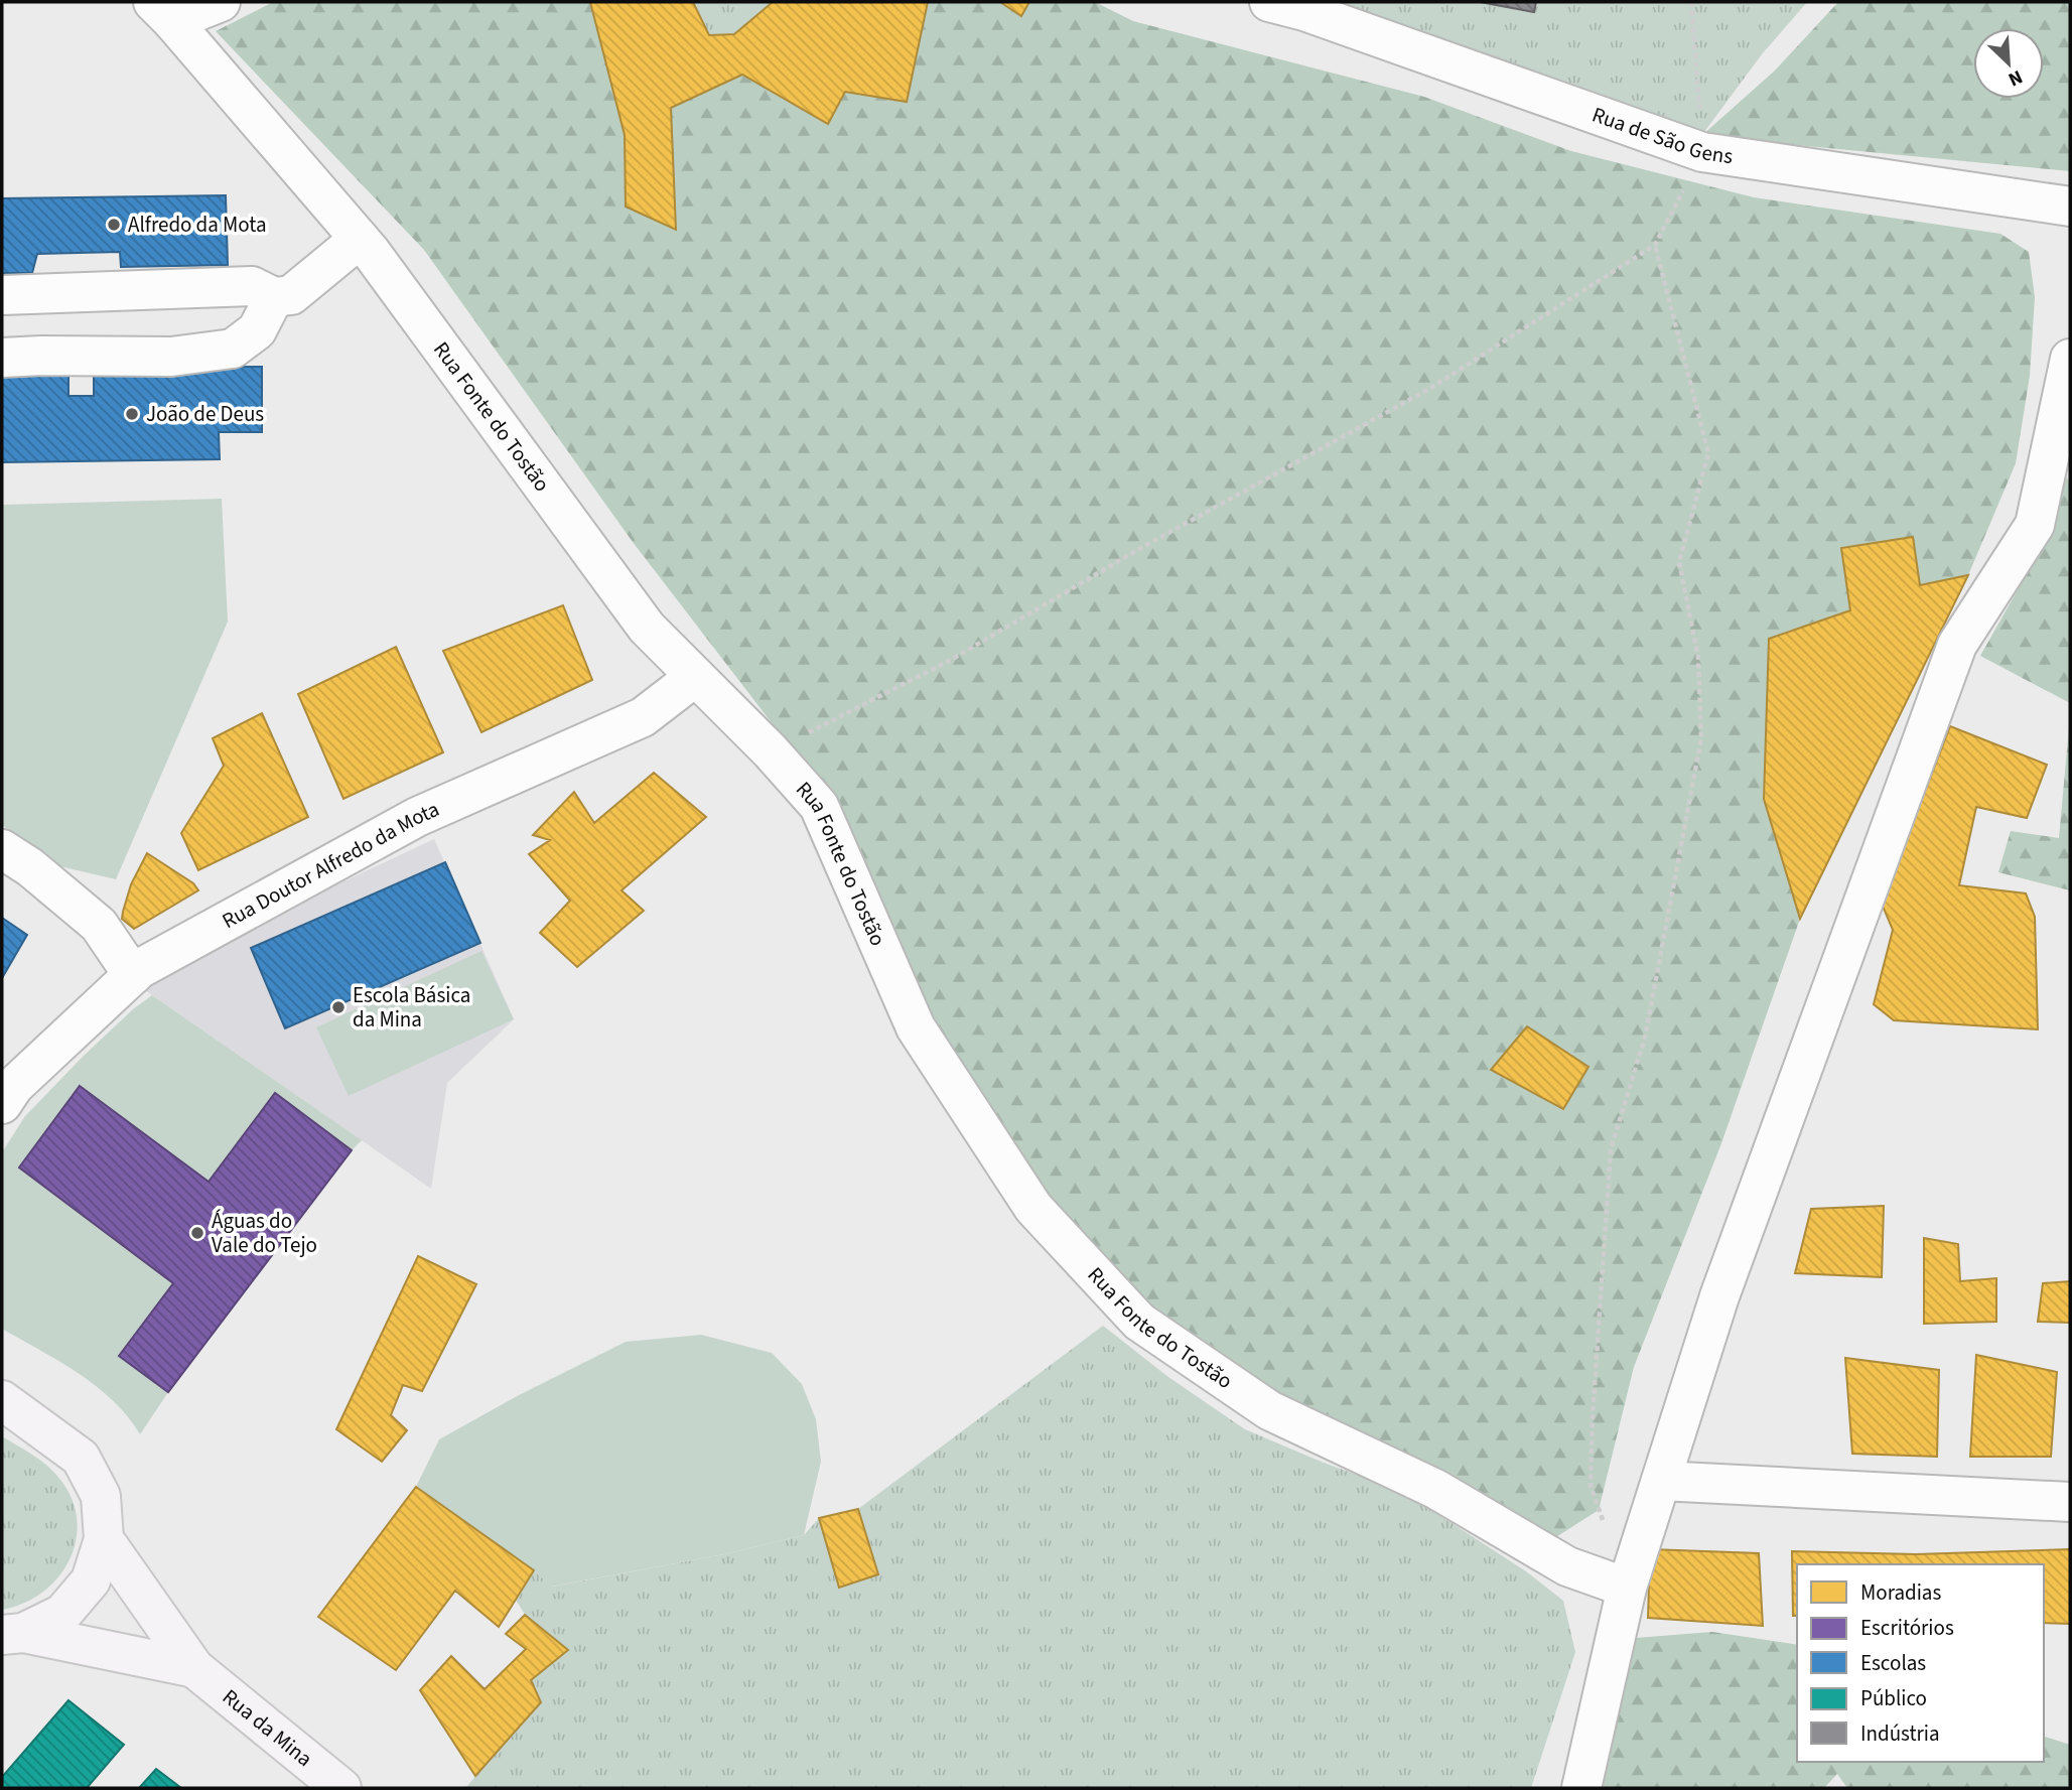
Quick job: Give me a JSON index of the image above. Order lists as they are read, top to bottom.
{
  "streets": {
    "main road": ["Rua da Mina"],
    "street": ["Rua de São Gens", "Rua Fonte do Tostão", "Rua Doutor Alfredo da Mota"]
  },
  "crossings": [
    ["Rua Fonte do Tostão", "Rua Doutor Alfredo da Mota"]
  ],
  "places": [
    "Alfredo da Mota",
    "João de Deus",
    "Escola Básica da Mina",
    "Águas do Vale do Tejo"
  ],
  "legend": [
    "Moradias",
    "Escritórios",
    "Escolas",
    "Público",
    "Indústria"
  ],
  "north": "bottom right"
}
